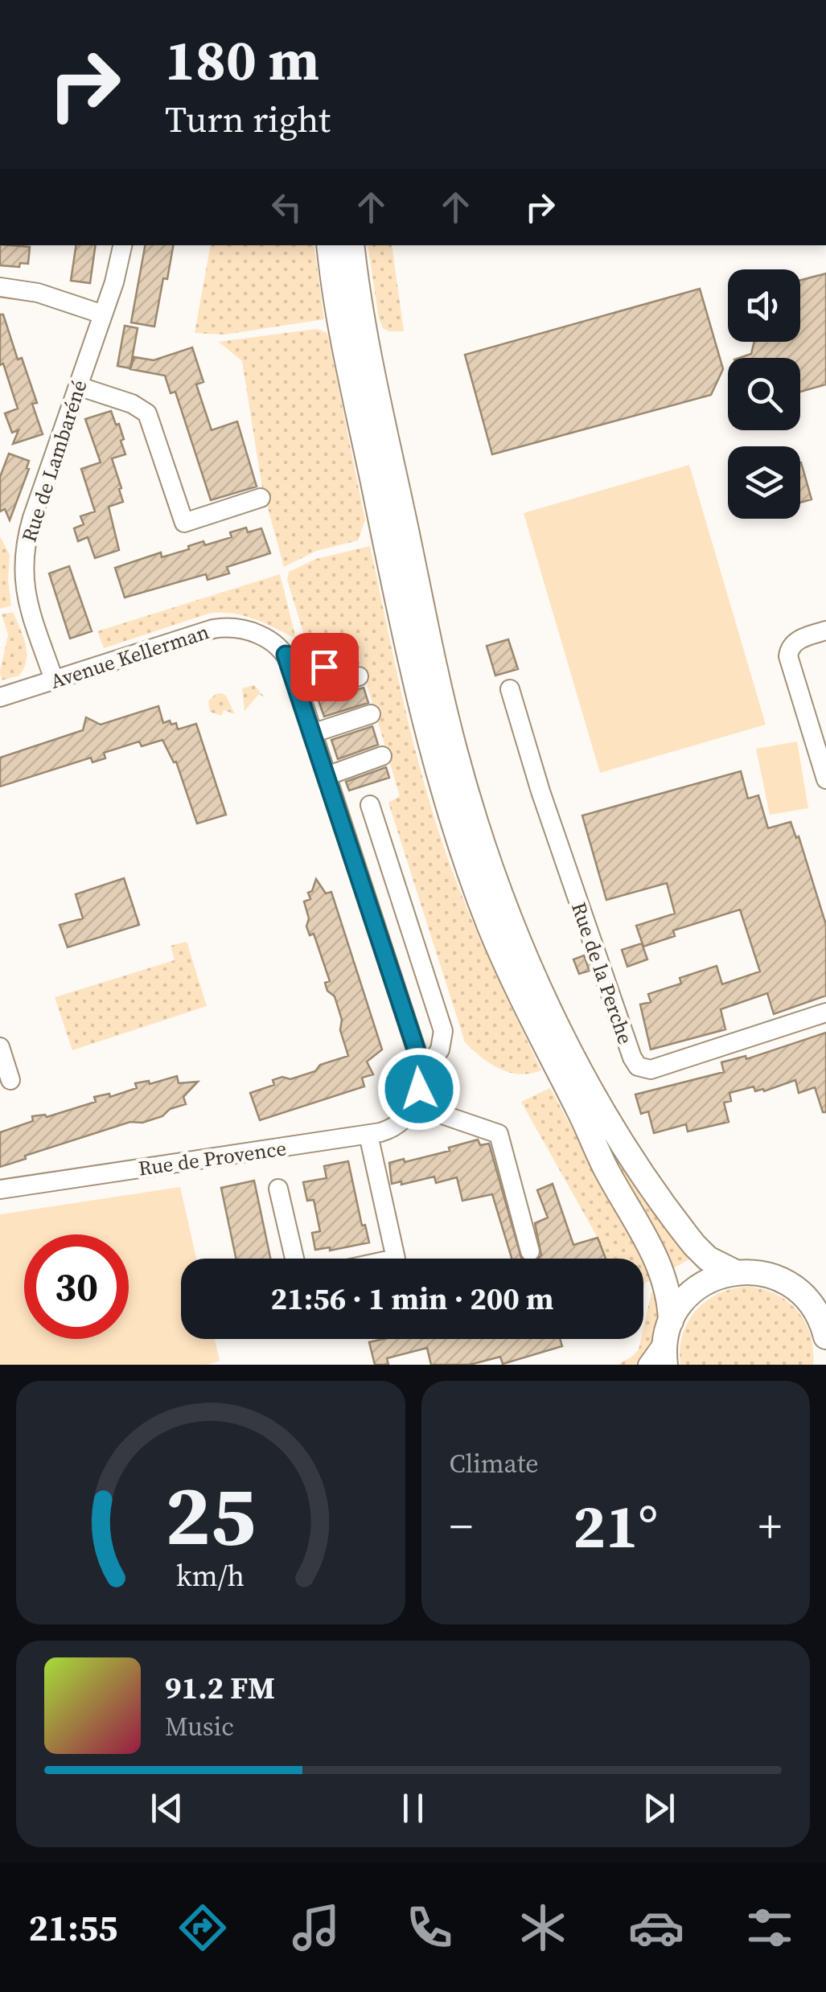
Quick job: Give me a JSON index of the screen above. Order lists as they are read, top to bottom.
{
  "streets": {
    "street": [
      "Rue de Lambaréné",
      "Avenue Kellerman",
      "Rue de la Perche",
      "Rue de Provence"
    ]
  },
  "crossings": [
    ["Rue de Lambaréné", "Avenue Kellerman"]
  ],
  "page": {
    "turn": ["180 m", "Turn right"],
    "limit": "30",
    "trip": "21:56 · 1 min · 200 m",
    "tile": "Climate",
    "heat": ["−", "21°", "+"],
    "song": ["91.2 FM", "Music"],
    "tabs": "21:55",
    "gauge": ["25", "km/h"]
  }
}
